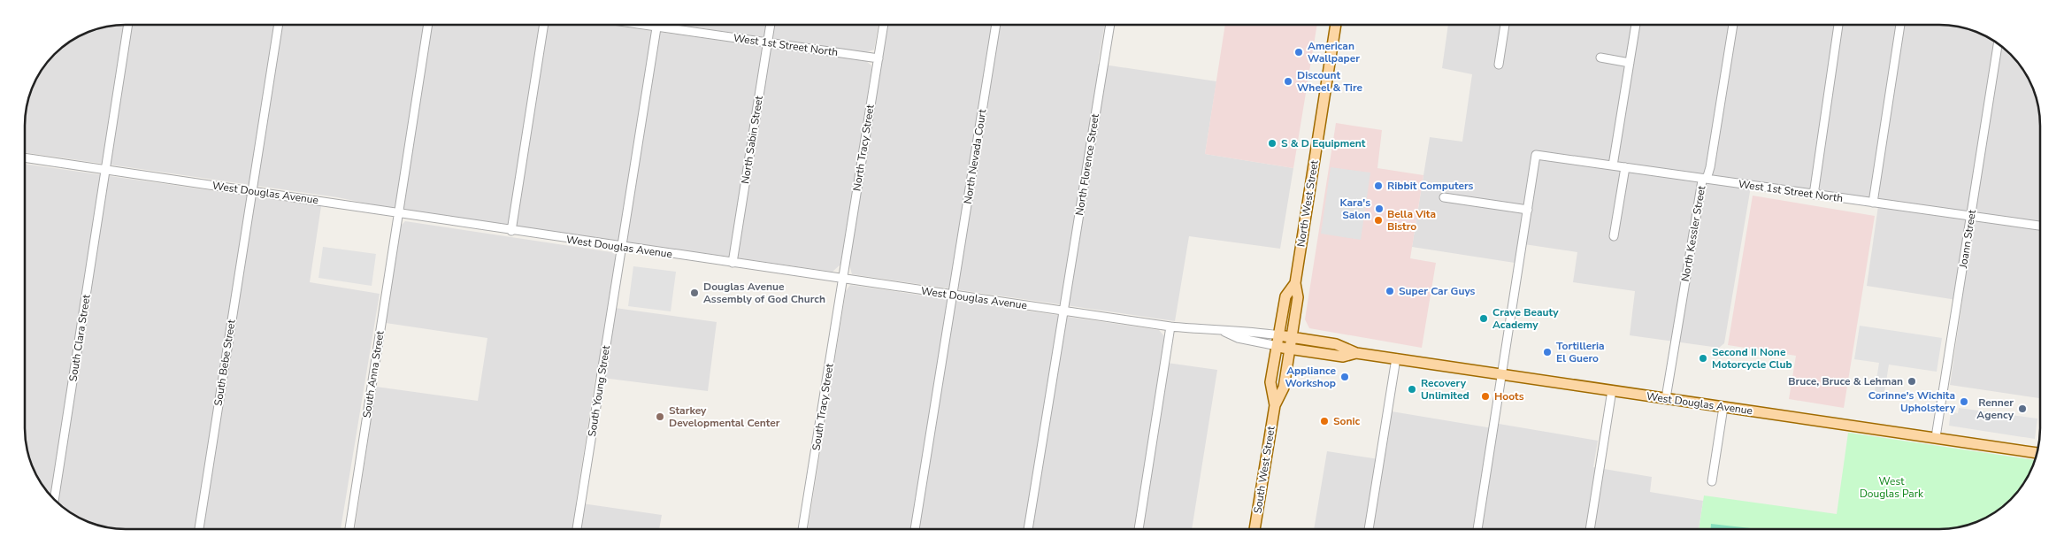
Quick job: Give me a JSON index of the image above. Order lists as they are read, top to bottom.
{
  "streets": {
    "main road": ["West Douglas Avenue", "North West Street", "South West Street"],
    "street": [
      "West 1st Street North",
      "North Sabin Street",
      "North Tracy Street",
      "North Nevada Court",
      "North Florence Street",
      "North Kessler Street",
      "Joann Street",
      "South Clara Street",
      "South Bebe Street",
      "South Anna Street",
      "South Young Street",
      "South Tracy Street"
    ]
  },
  "crossings": [
    ["West 1st Street North", "North Sabin Street"],
    ["West 1st Street North", "North Tracy Street"],
    ["West 1st Street North", "North Kessler Street"],
    ["West 1st Street North", "Joann Street"],
    ["West 1st Street North", "South Young Street"],
    ["North Sabin Street", "West Douglas Avenue"],
    ["North Tracy Street", "West Douglas Avenue"],
    ["North Tracy Street", "South Tracy Street"],
    ["North Nevada Court", "West Douglas Avenue"],
    ["North Florence Street", "West Douglas Avenue"],
    ["West Douglas Avenue", "North West Street"],
    ["West Douglas Avenue", "North Kessler Street"],
    ["West Douglas Avenue", "Joann Street"],
    ["West Douglas Avenue", "South Clara Street"],
    ["West Douglas Avenue", "South Bebe Street"],
    ["West Douglas Avenue", "South Anna Street"],
    ["West Douglas Avenue", "South Young Street"],
    ["West Douglas Avenue", "South Tracy Street"],
    ["West Douglas Avenue", "South West Street"],
    ["North West Street", "South West Street"]
  ],
  "parks": ["West Douglas Park"],
  "places": [
    "American Wallpaper",
    "Discount Wheel & Tire",
    "S & D Equipment",
    "Ribbit Computers",
    "Kara's Salon",
    "Bella Vita Bistro",
    "Super Car Guys",
    "Douglas Avenue Assembly of God Church",
    "Crave Beauty Academy",
    "Tortilleria El Guero",
    "Second II None Motorcycle Club",
    "Appliance Workshop",
    "Bruce, Bruce & Lehman",
    "Recovery Unlimited",
    "Hoots",
    "Corinne's Wichita Upholstery",
    "Renner Agency",
    "Starkey Developmental Center",
    "Sonic"
  ]
}
